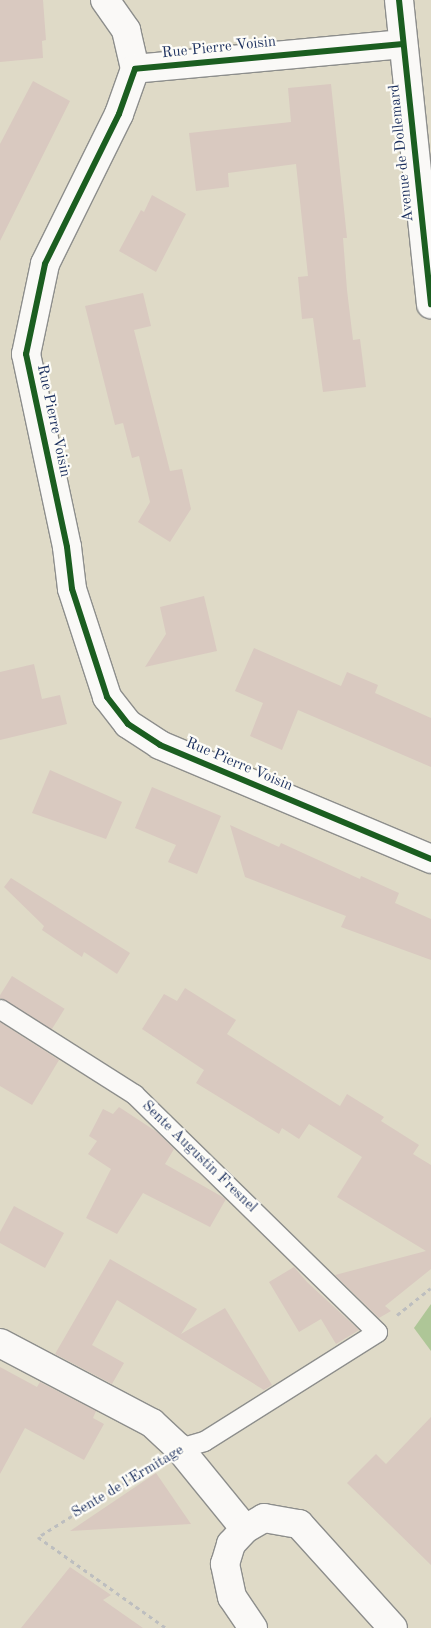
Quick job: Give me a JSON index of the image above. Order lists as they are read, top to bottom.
{
  "streets": {
    "street": ["Rue Pierre Voisin", "Avenue de Dollemard"],
    "lane": ["Sente Augustin Fresnel", "Sente de l'Ermitage"]
  },
  "crossings": [
    ["Rue Pierre Voisin", "Avenue de Dollemard"],
    ["Sente Augustin Fresnel", "Sente de l'Ermitage"]
  ]
}
